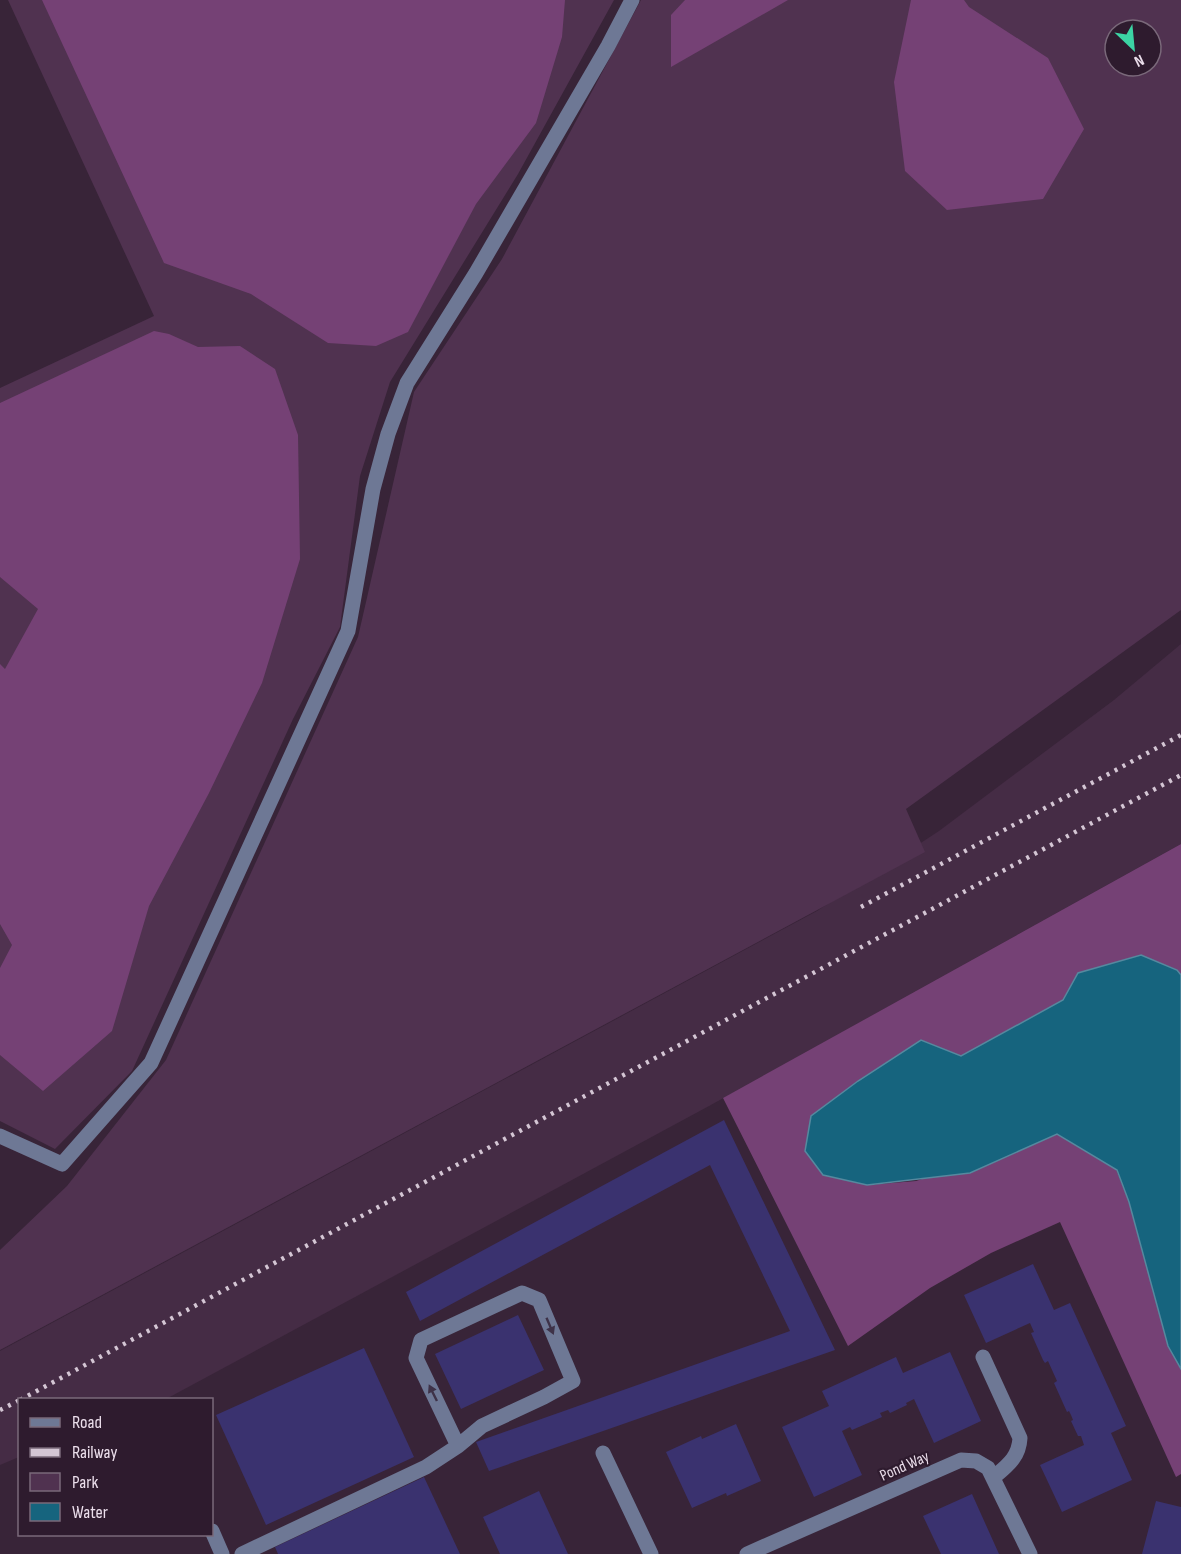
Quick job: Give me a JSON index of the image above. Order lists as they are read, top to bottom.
{
  "streets": {
    "street": ["Pond Way"]
  },
  "legend": [
    "Road",
    "Railway",
    "Park",
    "Water"
  ],
  "north": "bottom right"
}
